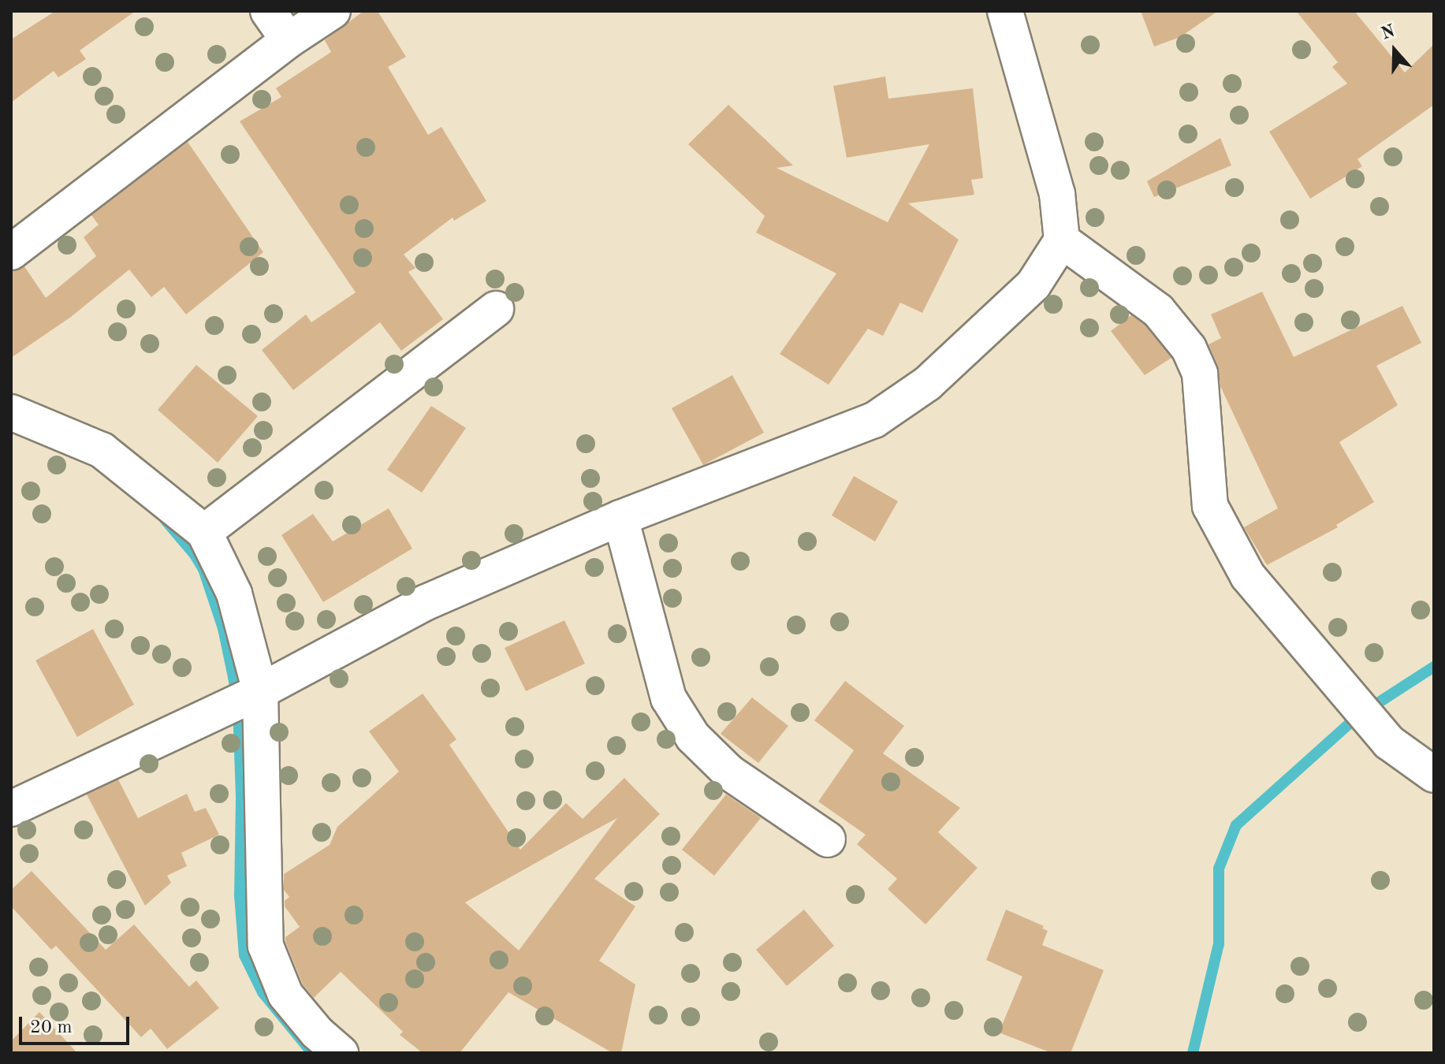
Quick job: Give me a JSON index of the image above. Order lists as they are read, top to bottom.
{
  "scale_bar": "20 m",
  "north": "top"
}
